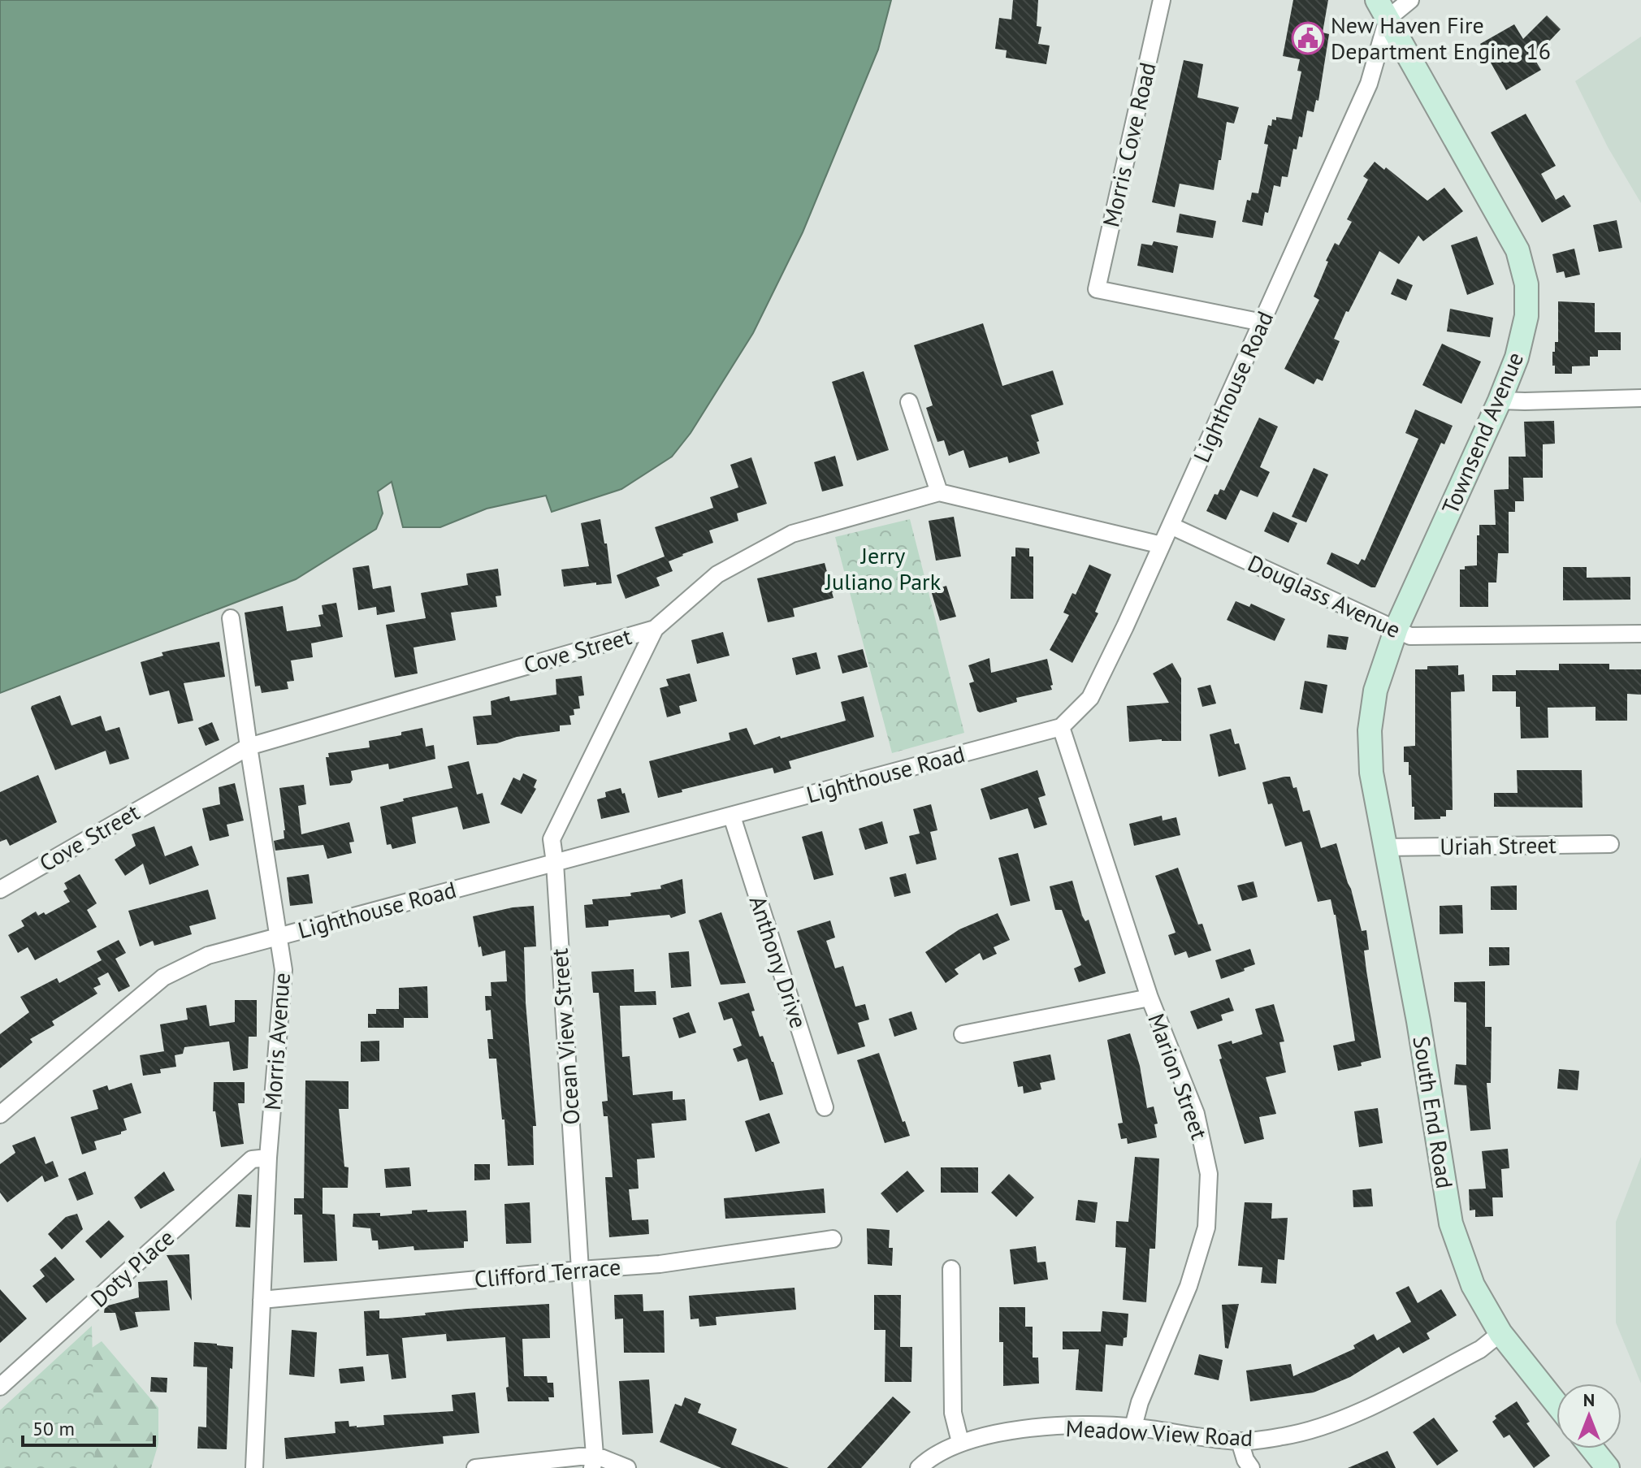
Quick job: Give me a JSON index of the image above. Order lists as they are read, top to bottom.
{
  "streets": {
    "main road": ["Townsend Avenue", "South End Road"],
    "street": [
      "Morris Cove Road",
      "Lighthouse Road",
      "Douglass Avenue",
      "Cove Street",
      "Uriah Street",
      "Anthony Drive",
      "Ocean View Street",
      "Morris Avenue",
      "Marion Street",
      "Doty Place",
      "Clifford Terrace",
      "Meadow View Road"
    ]
  },
  "crossings": [
    ["Morris Cove Road", "Lighthouse Road"],
    ["Lighthouse Road", "Townsend Avenue"],
    ["Lighthouse Road", "Douglass Avenue"],
    ["Lighthouse Road", "Cove Street"],
    ["Lighthouse Road", "Anthony Drive"],
    ["Lighthouse Road", "Ocean View Street"],
    ["Lighthouse Road", "Morris Avenue"],
    ["Lighthouse Road", "Marion Street"],
    ["Townsend Avenue", "Douglass Avenue"],
    ["Townsend Avenue", "South End Road"],
    ["Cove Street", "Ocean View Street"],
    ["Cove Street", "Morris Avenue"],
    ["Uriah Street", "South End Road"],
    ["Ocean View Street", "Clifford Terrace"],
    ["Morris Avenue", "Doty Place"],
    ["Morris Avenue", "Clifford Terrace"],
    ["Marion Street", "Meadow View Road"],
    ["South End Road", "Meadow View Road"]
  ],
  "parks": ["Jerry Juliano Park"],
  "places": {
    "public building": ["New Haven Fire Department Engine 16"]
  },
  "scale_bar": "50 m",
  "north": "top"
}
